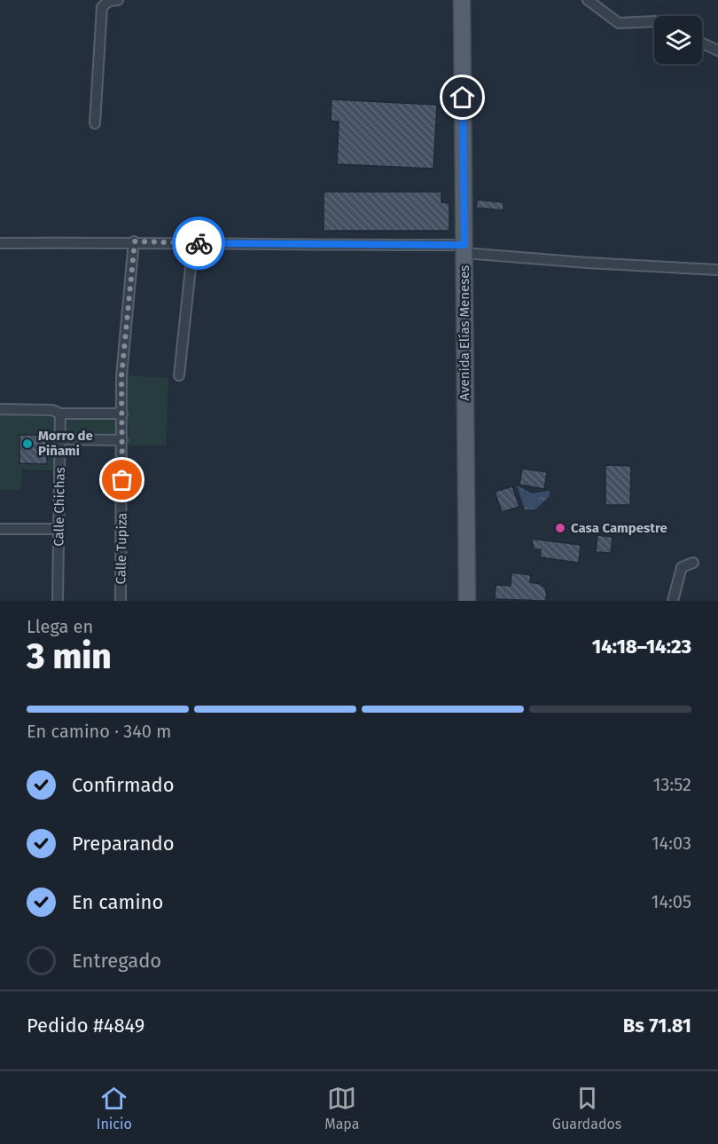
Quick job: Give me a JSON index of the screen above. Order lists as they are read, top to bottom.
{
  "streets": {
    "main road": ["Avenida Elías Meneses"],
    "street": ["Calle Chichas", "Calle Tupiza"]
  },
  "places": ["Morro de Piñami", "Casa Campestre"],
  "page": {
    "heading": ["3 min", "Llega en", "14:18–14:23"],
    "panel": ["Pedido #4849", "Bs 71.81"],
    "bar": "En camino · 340 m",
    "list": [
      ["Confirmado", "13:52"],
      ["Preparando", "14:03"],
      ["En camino", "14:05"],
      "Entregado"
    ],
    "tabs": ["Inicio", "Mapa", "Guardados"]
  }
}
